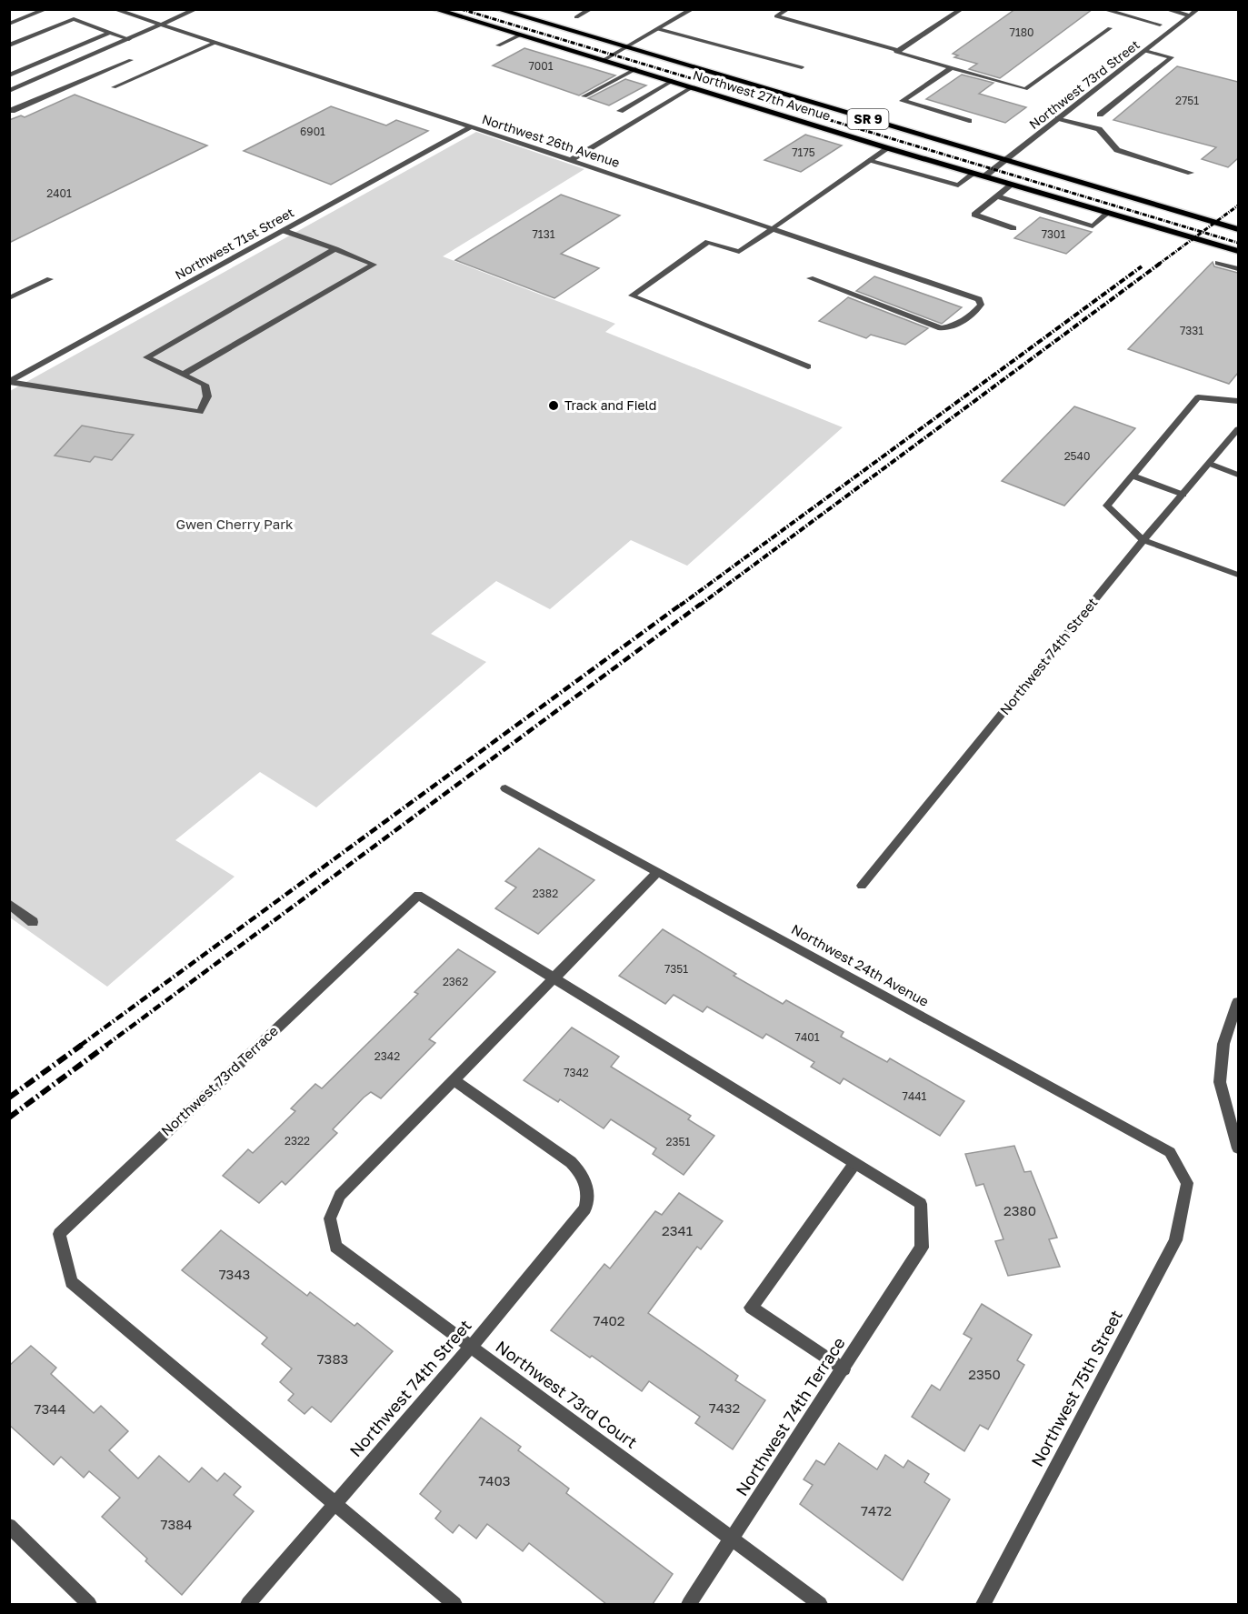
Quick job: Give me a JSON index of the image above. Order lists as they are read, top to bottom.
{
  "streets": {
    "main road": ["Northwest 27th Avenue", "SR 9"],
    "street": [
      "Northwest 73rd Street",
      "Northwest 26th Avenue",
      "Northwest 71st Street",
      "Northwest 74th Street",
      "Northwest 24th Avenue",
      "Northwest 73rd Terrace",
      "Northwest 75th Street",
      "Northwest 73rd Court",
      "Northwest 74th Terrace"
    ]
  },
  "crossings": [
    ["Northwest 73rd Street", "Northwest 27th Avenue"],
    ["Northwest 26th Avenue", "Northwest 71st Street"],
    ["Northwest 74th Street", "Northwest 73rd Terrace"],
    ["Northwest 74th Street", "Northwest 73rd Court"],
    ["Northwest 24th Avenue", "Northwest 75th Street"],
    ["Northwest 73rd Court", "Northwest 74th Terrace"]
  ],
  "parks": ["Gwen Cherry Park"],
  "places": ["Track and Field"],
  "house_numbers": [
    "7180",
    "7001",
    "2751",
    "6901",
    "7175",
    "2401",
    "7131",
    "7301",
    "7331",
    "2540",
    "2382",
    "7351",
    "2362",
    "7401",
    "2342",
    "7342",
    "7441",
    "2322",
    "2351",
    "2380",
    "2341",
    "7343",
    "7402",
    "7383",
    "2350",
    "7432",
    "7344",
    "7403",
    "7472",
    "7384"
  ]
}
